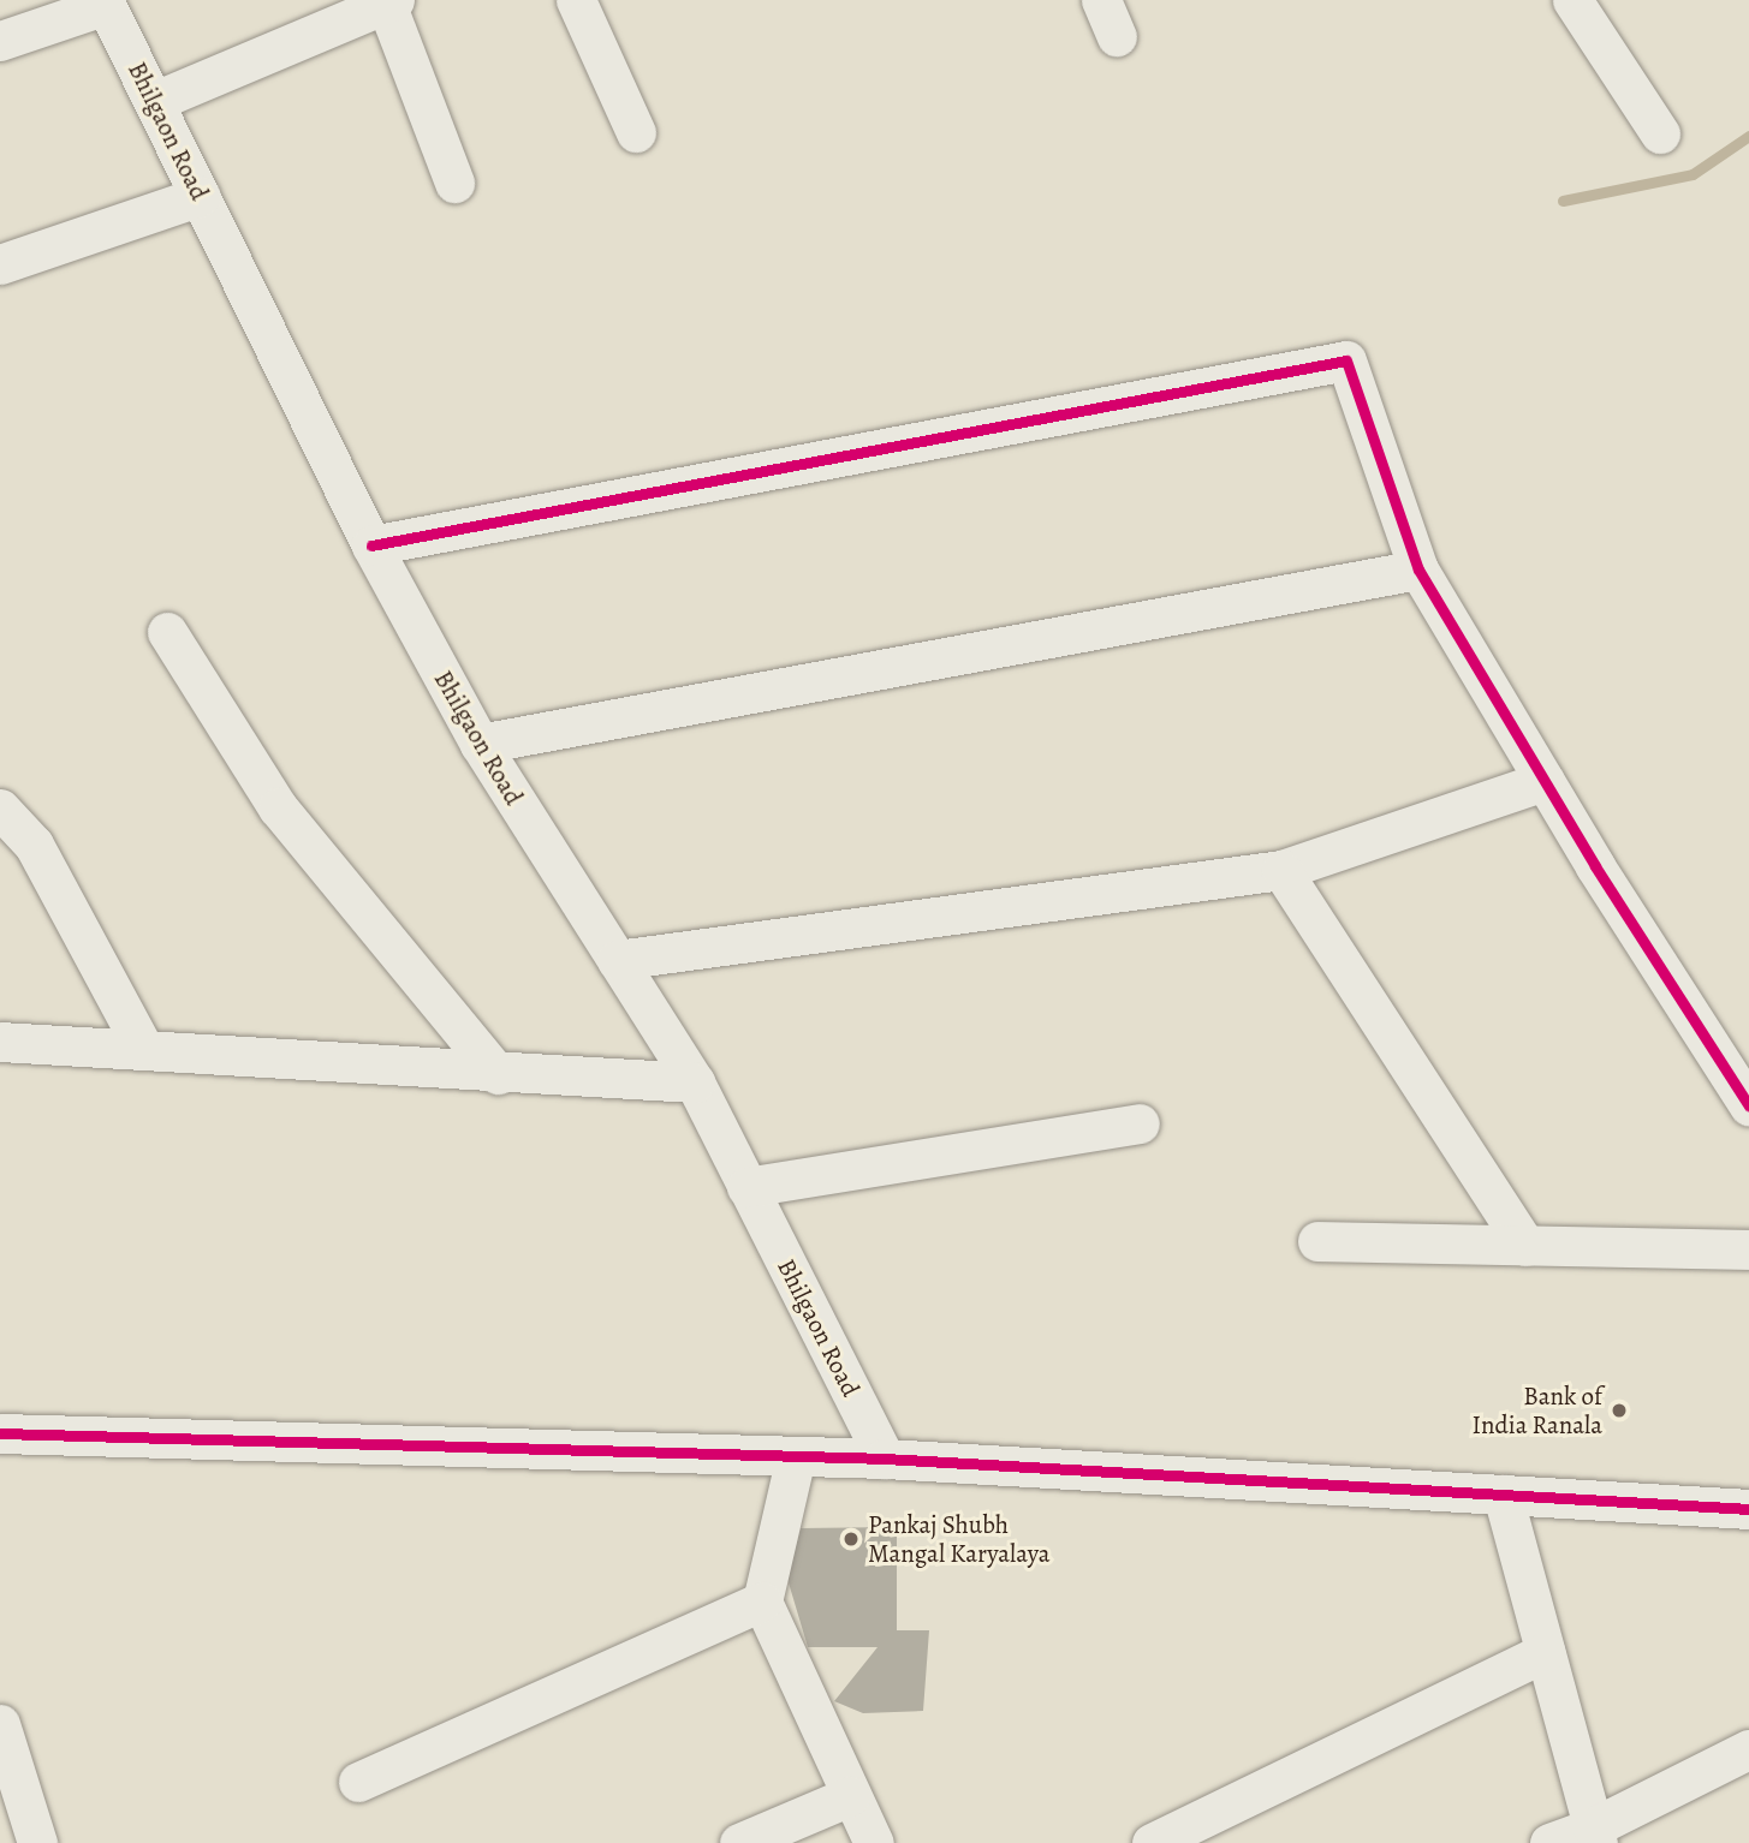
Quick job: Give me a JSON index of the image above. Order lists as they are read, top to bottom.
{
  "streets": {
    "street": ["Bhilgaon Road"]
  },
  "places": ["Bank of India Ranala", "Pankaj Shubh Mangal Karyalaya"]
}
